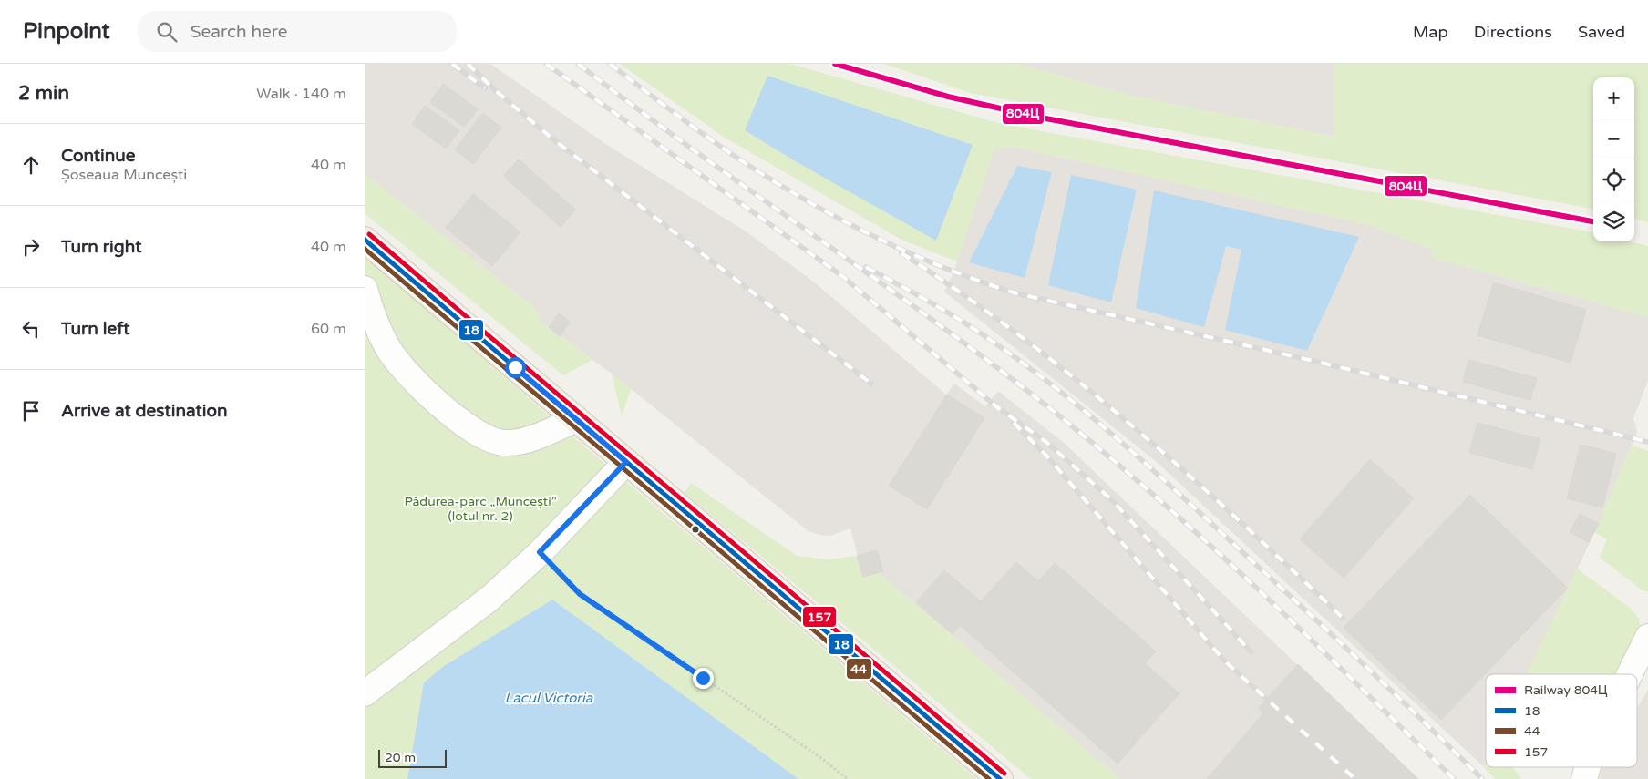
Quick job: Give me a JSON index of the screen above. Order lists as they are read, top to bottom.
{
  "water": ["Lacul Victoria"],
  "parks": ["Pădurea-parc „Muncești” (lotul nr. 2)"],
  "lines": [
    "rail line 804Ц",
    "transit line 157",
    "transit line 18",
    "transit line 44"
  ],
  "legend": [
    "Railway 804Ц",
    "18",
    "44",
    "157"
  ],
  "scale_bar": "20 m",
  "page": {
    "header": "Pinpoint",
    "search": "Search here",
    "nav": ["Map", "Directions", "Saved"],
    "heading": ["2 min", "Walk · 140 m"],
    "map_buttons": ["+", "−"],
    "list": [
      ["Continue", "Șoseaua Muncești", "40 m"],
      ["Turn right", "40 m"],
      ["Turn left", "60 m"],
      "Arrive at destination"
    ],
    "scale": "20 m"
  }
}
